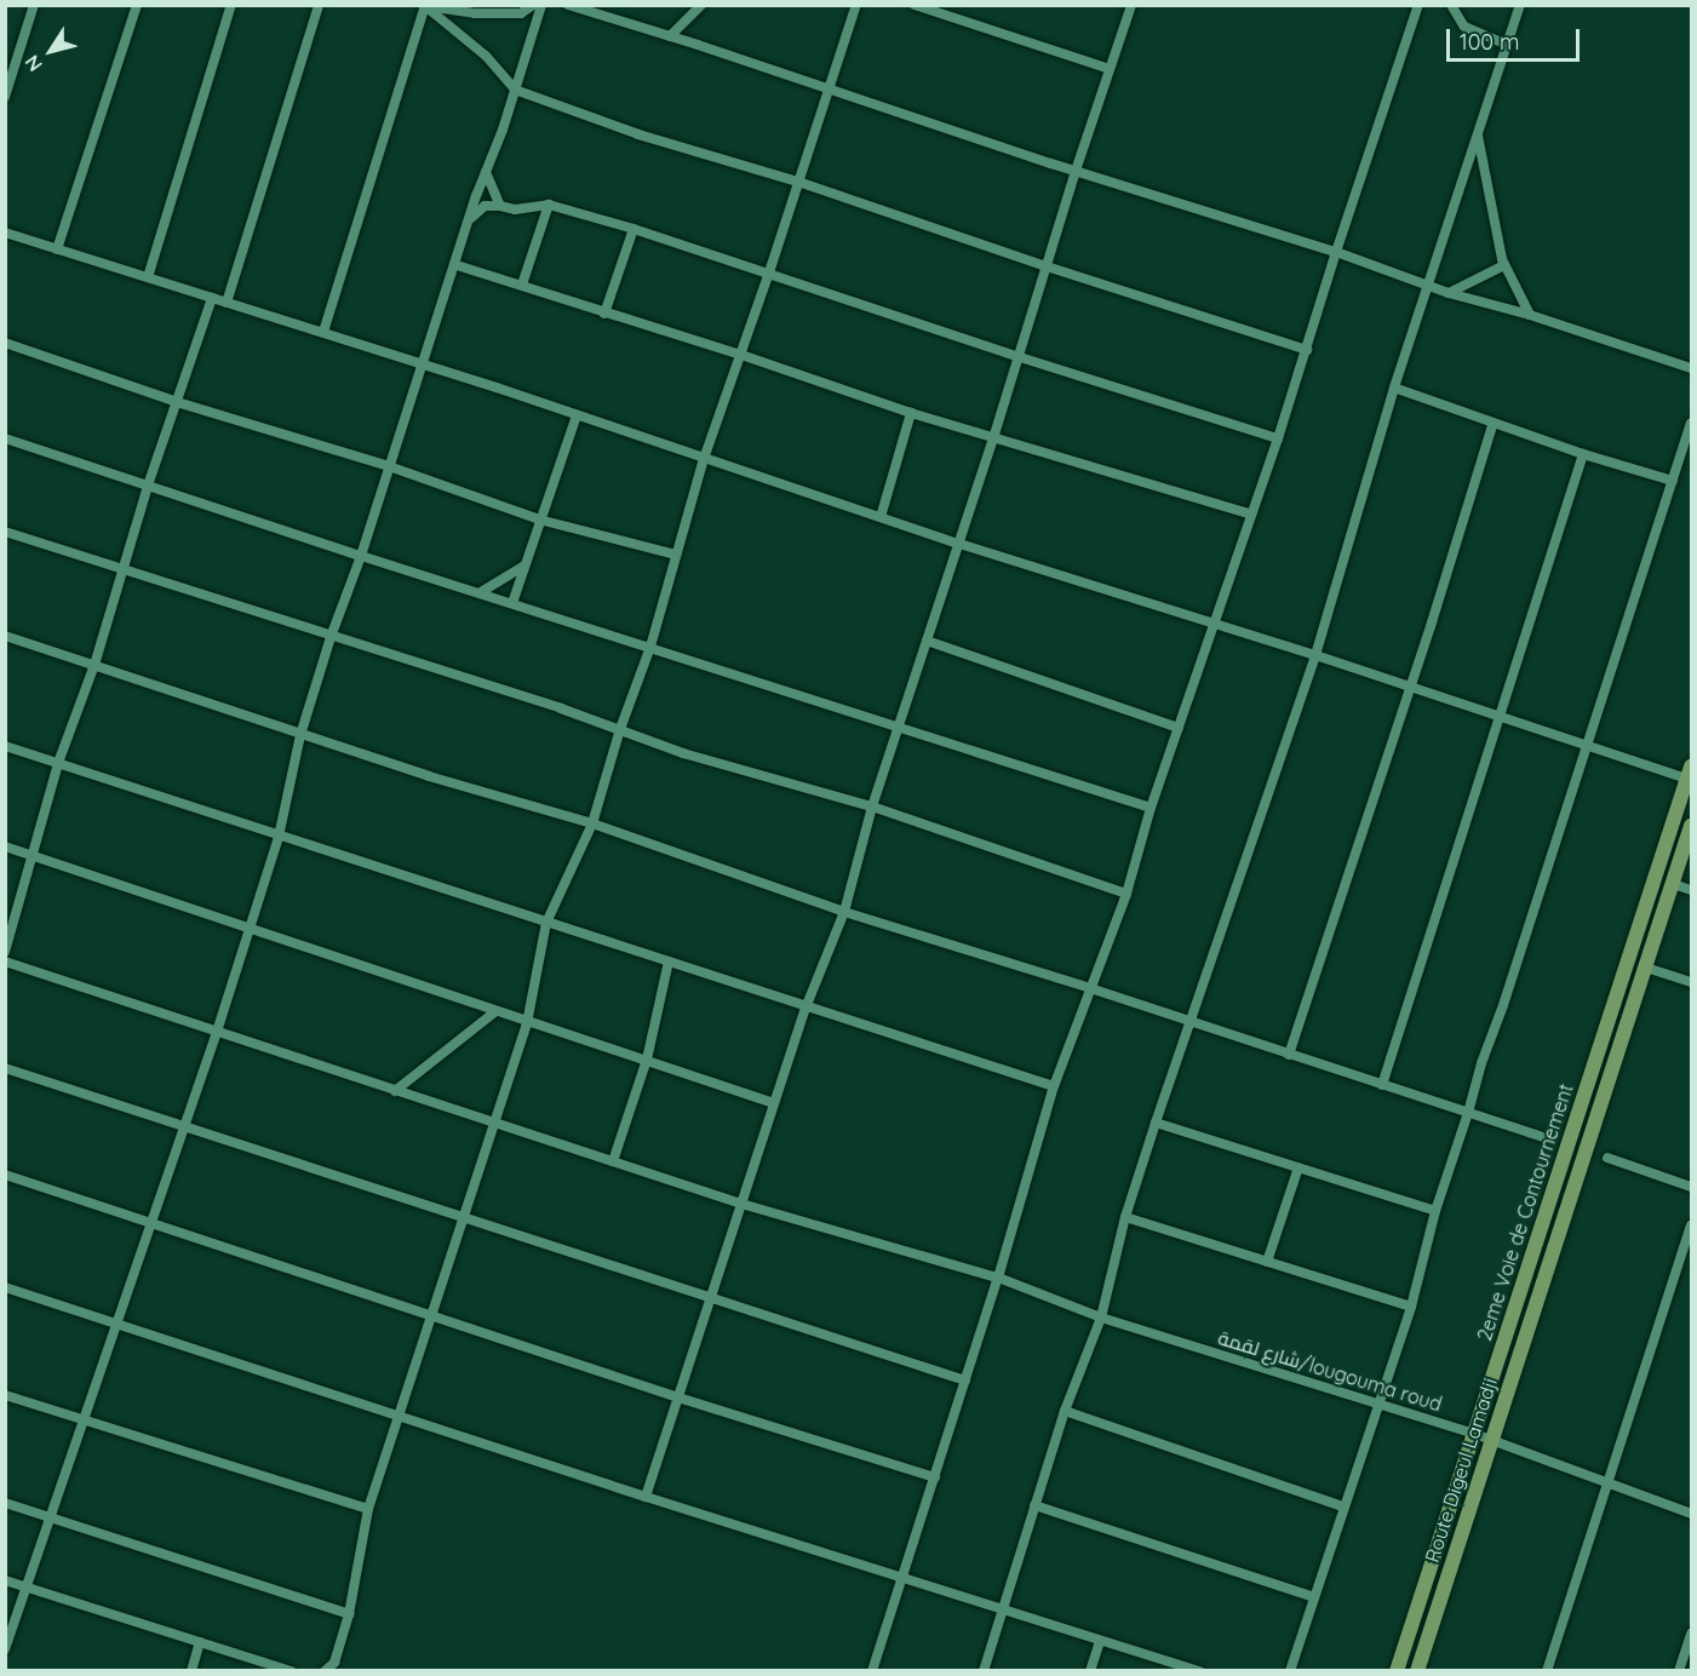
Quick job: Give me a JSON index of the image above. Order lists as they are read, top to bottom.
{
  "streets": {
    "main road": ["2eme Voie de Contournement", "Route Digeul Lamadji"],
    "street": ["شارع لقمة/lougouma roud"]
  },
  "crossings": [
    ["2eme Voie de Contournement", "شارع لقمة/lougouma roud"],
    ["شارع لقمة/lougouma roud", "Route Digeul Lamadji"]
  ],
  "scale_bar": "100 m",
  "north": "bottom left"
}
